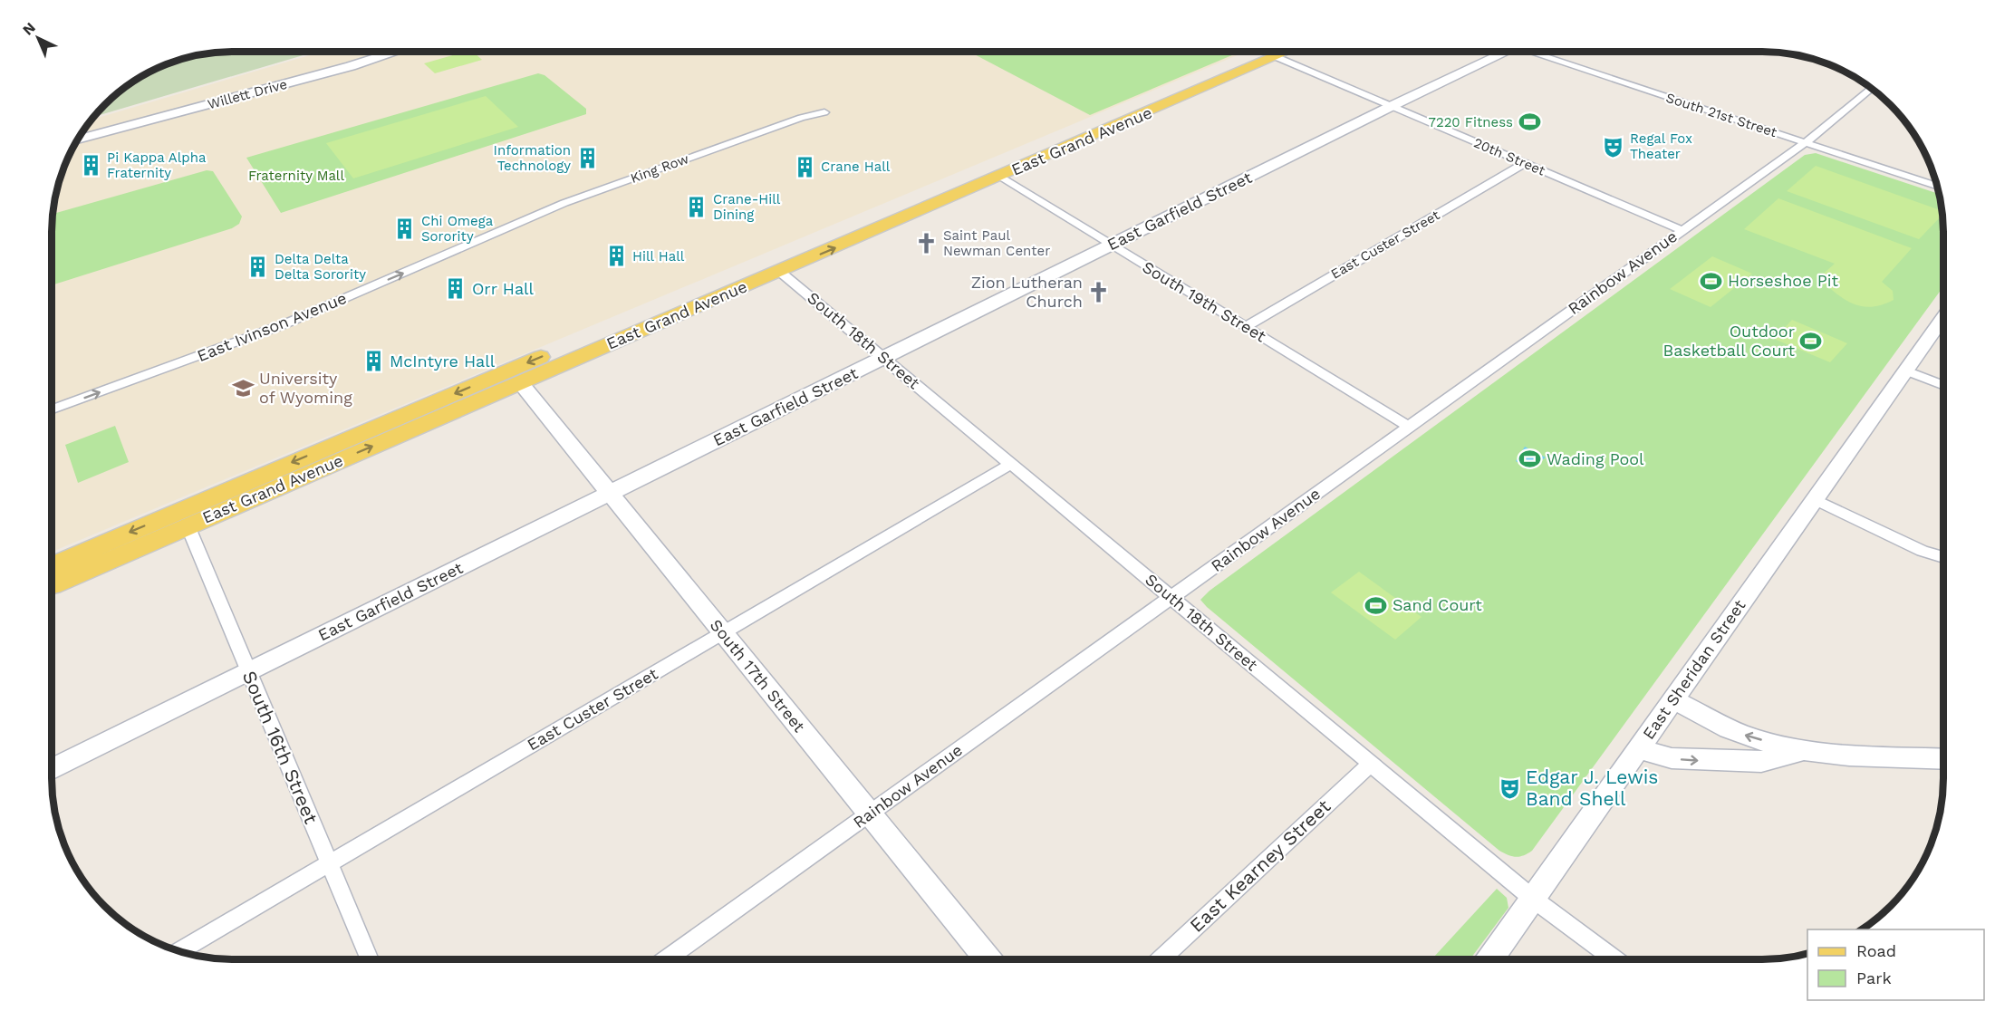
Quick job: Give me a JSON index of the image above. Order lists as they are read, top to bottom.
{
  "streets": {
    "main road": ["East Grand Avenue"],
    "street": [
      "Willett Drive",
      "South 21st Street",
      "20th Street",
      "King Row",
      "East Garfield Street",
      "East Custer Street",
      "Rainbow Avenue",
      "South 19th Street",
      "East Ivinson Avenue",
      "South 18th Street",
      "East Sheridan Street",
      "South 17th Street",
      "South 16th Street",
      "East Kearney Street"
    ]
  },
  "crossings": [
    ["South 21st Street", "Rainbow Avenue"],
    ["East Grand Avenue", "South 19th Street"],
    ["East Grand Avenue", "South 18th Street"],
    ["East Grand Avenue", "South 17th Street"],
    ["East Grand Avenue", "South 16th Street"],
    ["20th Street", "East Garfield Street"],
    ["20th Street", "East Custer Street"],
    ["20th Street", "Rainbow Avenue"],
    ["King Row", "East Ivinson Avenue"],
    ["East Garfield Street", "South 19th Street"],
    ["East Garfield Street", "South 18th Street"],
    ["East Garfield Street", "South 17th Street"],
    ["East Garfield Street", "South 16th Street"],
    ["East Custer Street", "South 19th Street"],
    ["East Custer Street", "South 18th Street"],
    ["East Custer Street", "South 17th Street"],
    ["East Custer Street", "South 16th Street"],
    ["Rainbow Avenue", "South 19th Street"],
    ["Rainbow Avenue", "South 18th Street"],
    ["Rainbow Avenue", "South 17th Street"],
    ["South 18th Street", "East Sheridan Street"],
    ["South 18th Street", "East Kearney Street"]
  ],
  "one_way": ["East Ivinson Avenue"],
  "parks": ["Fraternity Mall"],
  "places": {
    "sports": [
      "7220 Fitness",
      "Horseshoe Pit",
      "Outdoor Basketball Court",
      "Wading Pool",
      "Sand Court"
    ],
    "theatre": ["Regal Fox Theater", "Edgar J. Lewis Band Shell"],
    "building": [
      "Information Technology",
      "Pi Kappa Alpha Fraternity",
      "Crane Hall",
      "Crane-Hill Dining",
      "Chi Omega Sorority",
      "Hill Hall",
      "Delta Delta Delta Sorority",
      "Orr Hall",
      "McIntyre Hall"
    ],
    "church": ["Saint Paul Newman Center", "Zion Lutheran Church"],
    "school or university": ["University of Wyoming"]
  },
  "legend": ["Road", "Park"],
  "north": "top left"
}
